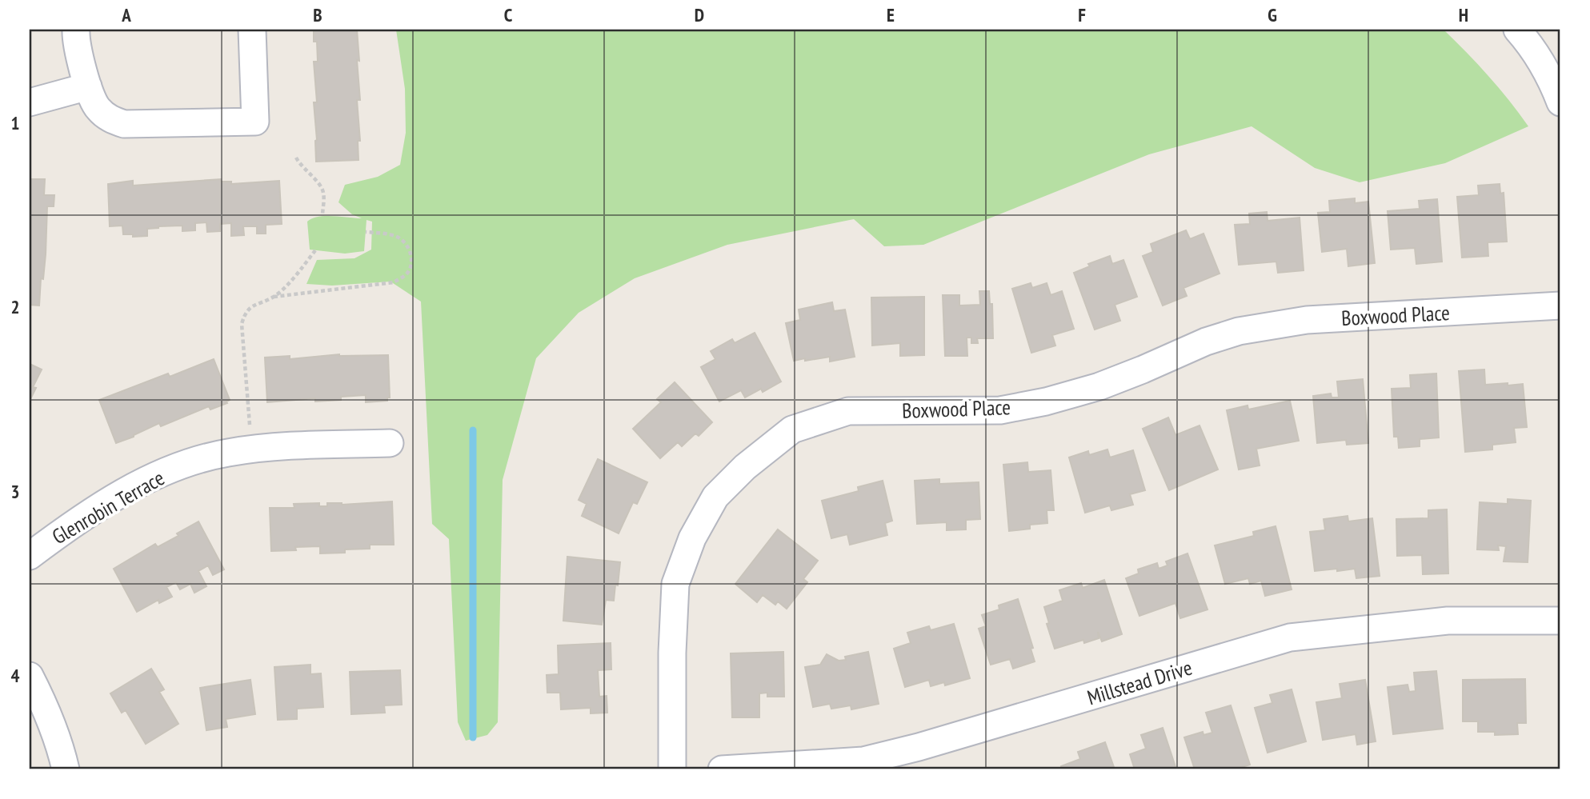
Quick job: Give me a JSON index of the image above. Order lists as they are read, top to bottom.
{
  "streets": {
    "street": ["Boxwood Place", "Glenrobin Terrace", "Millstead Drive"]
  },
  "grid": {
    "columns": [
      "A",
      "B",
      "C",
      "D",
      "E",
      "F",
      "G",
      "H"
    ],
    "rows": [
      "1",
      "2",
      "3",
      "4"
    ]
  }
}
